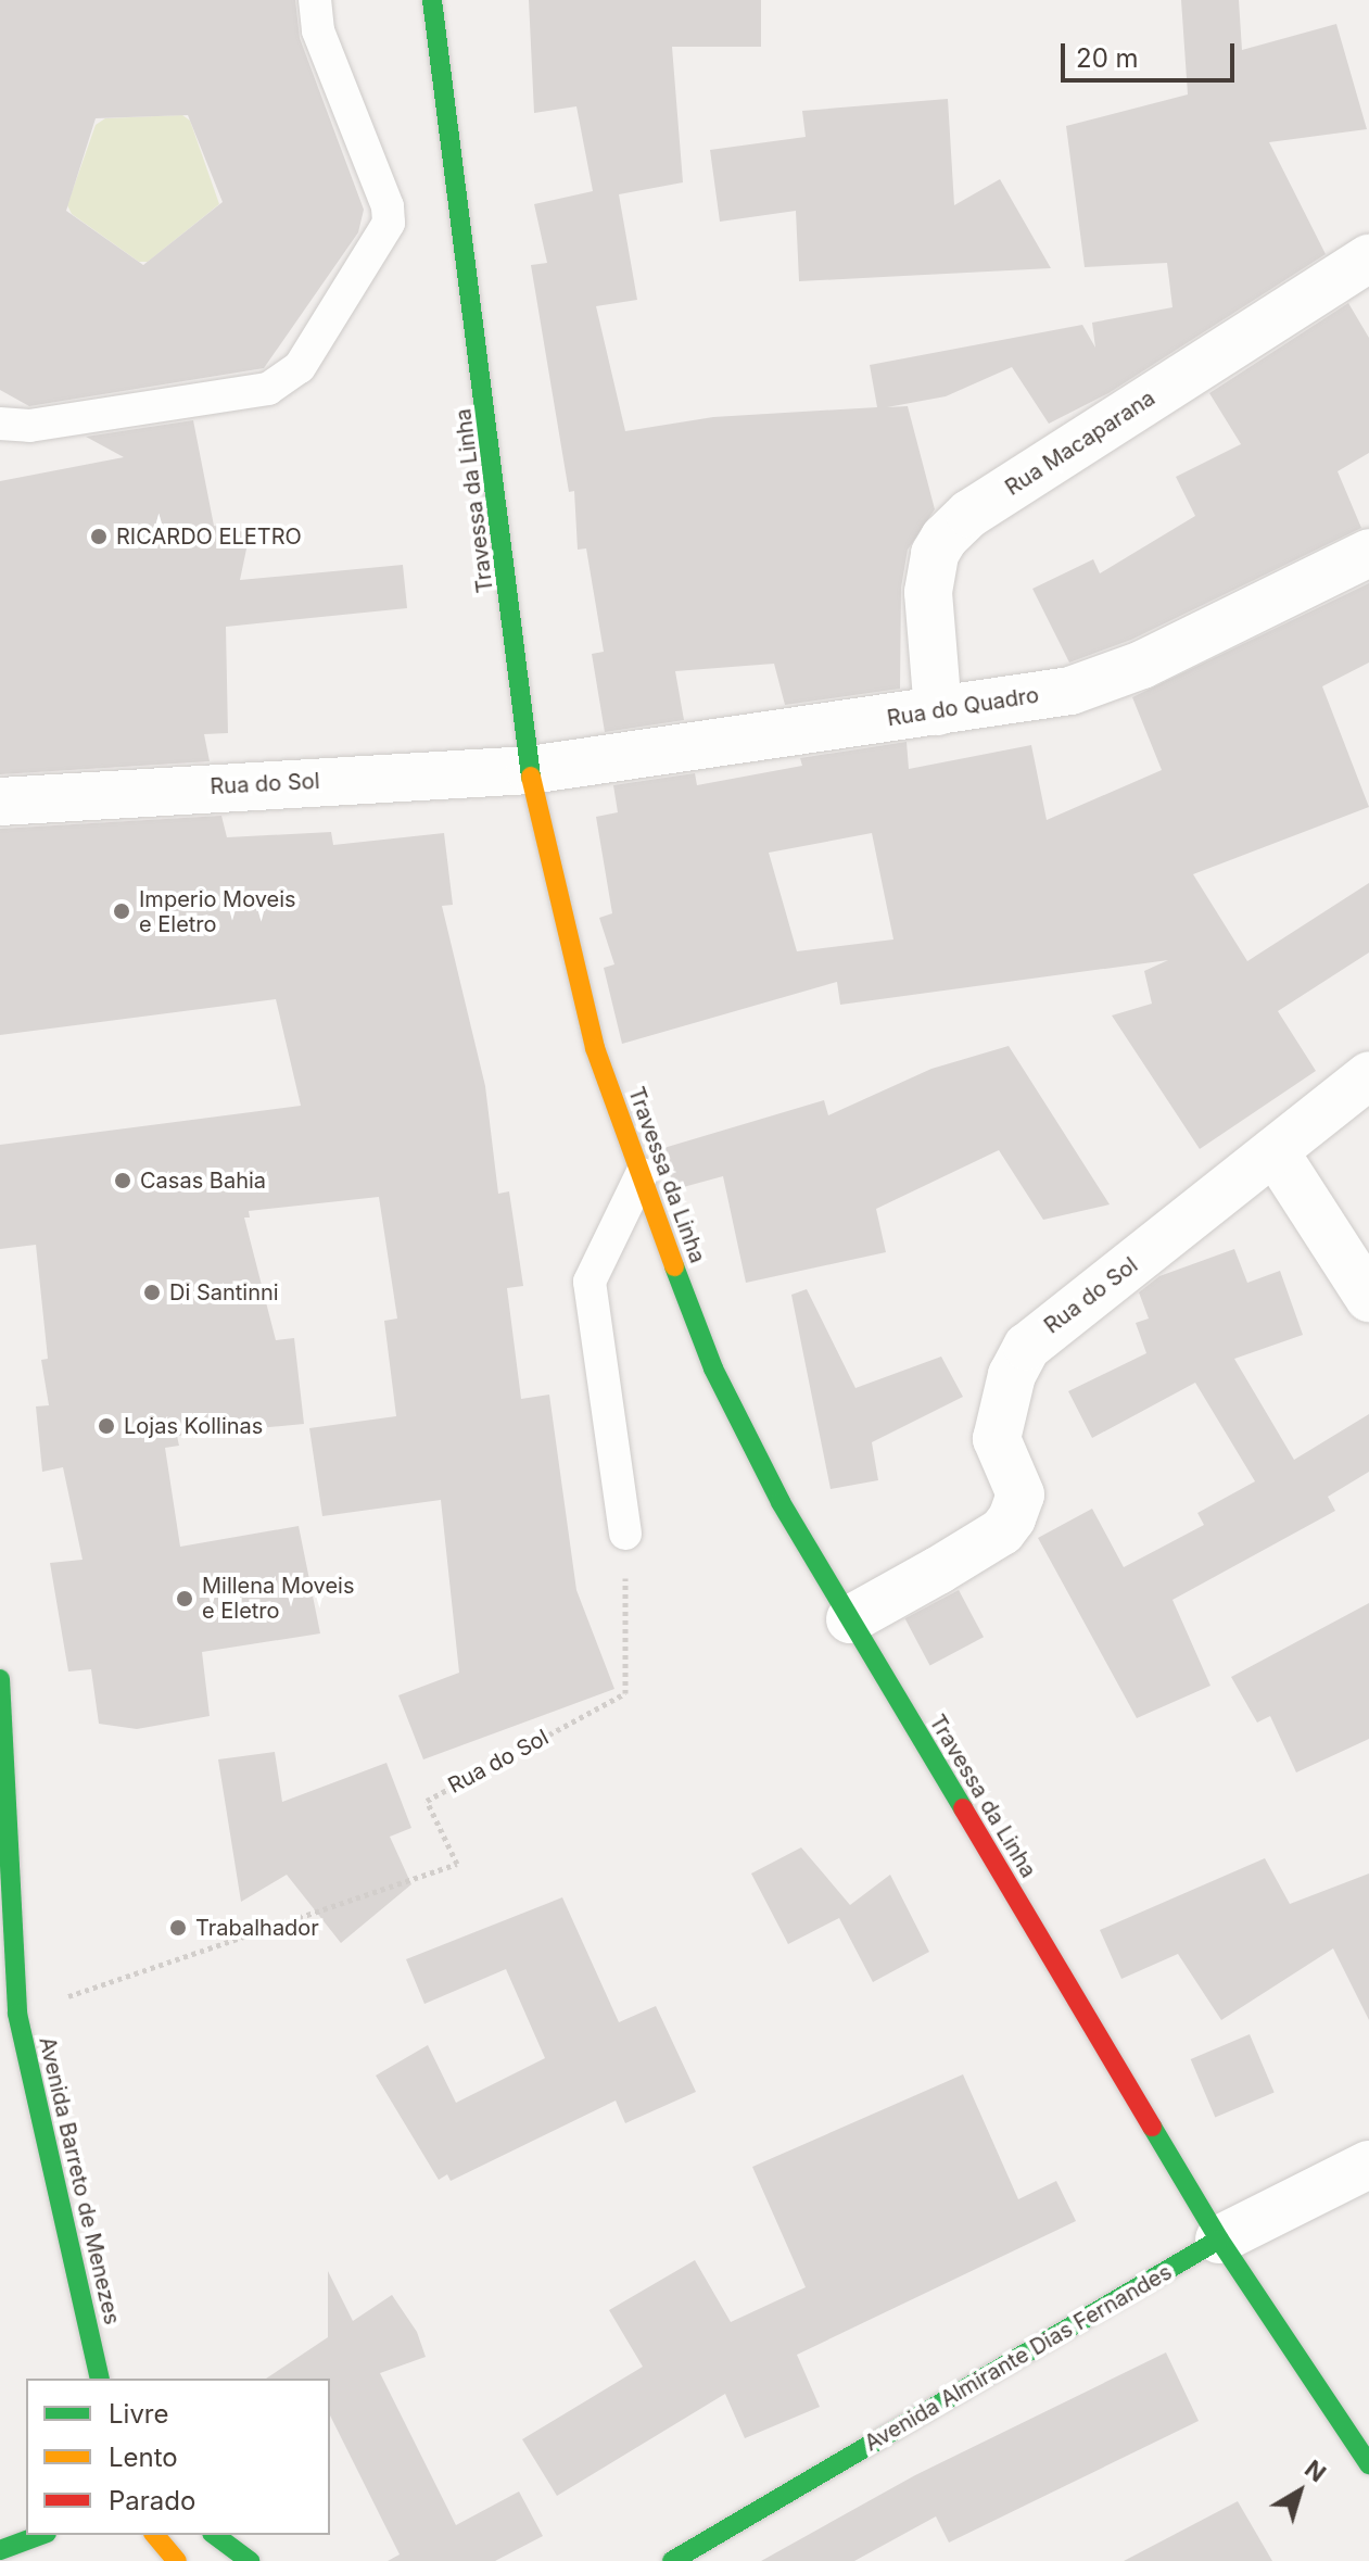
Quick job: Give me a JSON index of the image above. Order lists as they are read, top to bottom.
{
  "streets": {
    "main road": ["Travessa da Linha", "Avenida Barreto de Menezes", "Avenida Almirante Dias Fernandes"],
    "street": ["Rua Macaparana", "Rua do Quadro", "Rua do Sol"]
  },
  "crossings": [
    ["Rua Macaparana", "Rua do Quadro"],
    ["Travessa da Linha", "Rua do Quadro"],
    ["Travessa da Linha", "Rua do Sol"],
    ["Travessa da Linha", "Avenida Almirante Dias Fernandes"],
    ["Rua do Quadro", "Rua do Sol"],
    ["Rua do Sol", "Avenida Barreto de Menezes"]
  ],
  "places": [
    "RICARDO ELETRO",
    "Imperio Moveis e Eletro",
    "Casas Bahia",
    "Di Santinni",
    "Lojas Kollinas",
    "Millena Moveis e Eletro",
    "Trabalhador"
  ],
  "legend": ["Livre", "Lento", "Parado"],
  "scale_bar": "20 m",
  "north": "top right"
}
